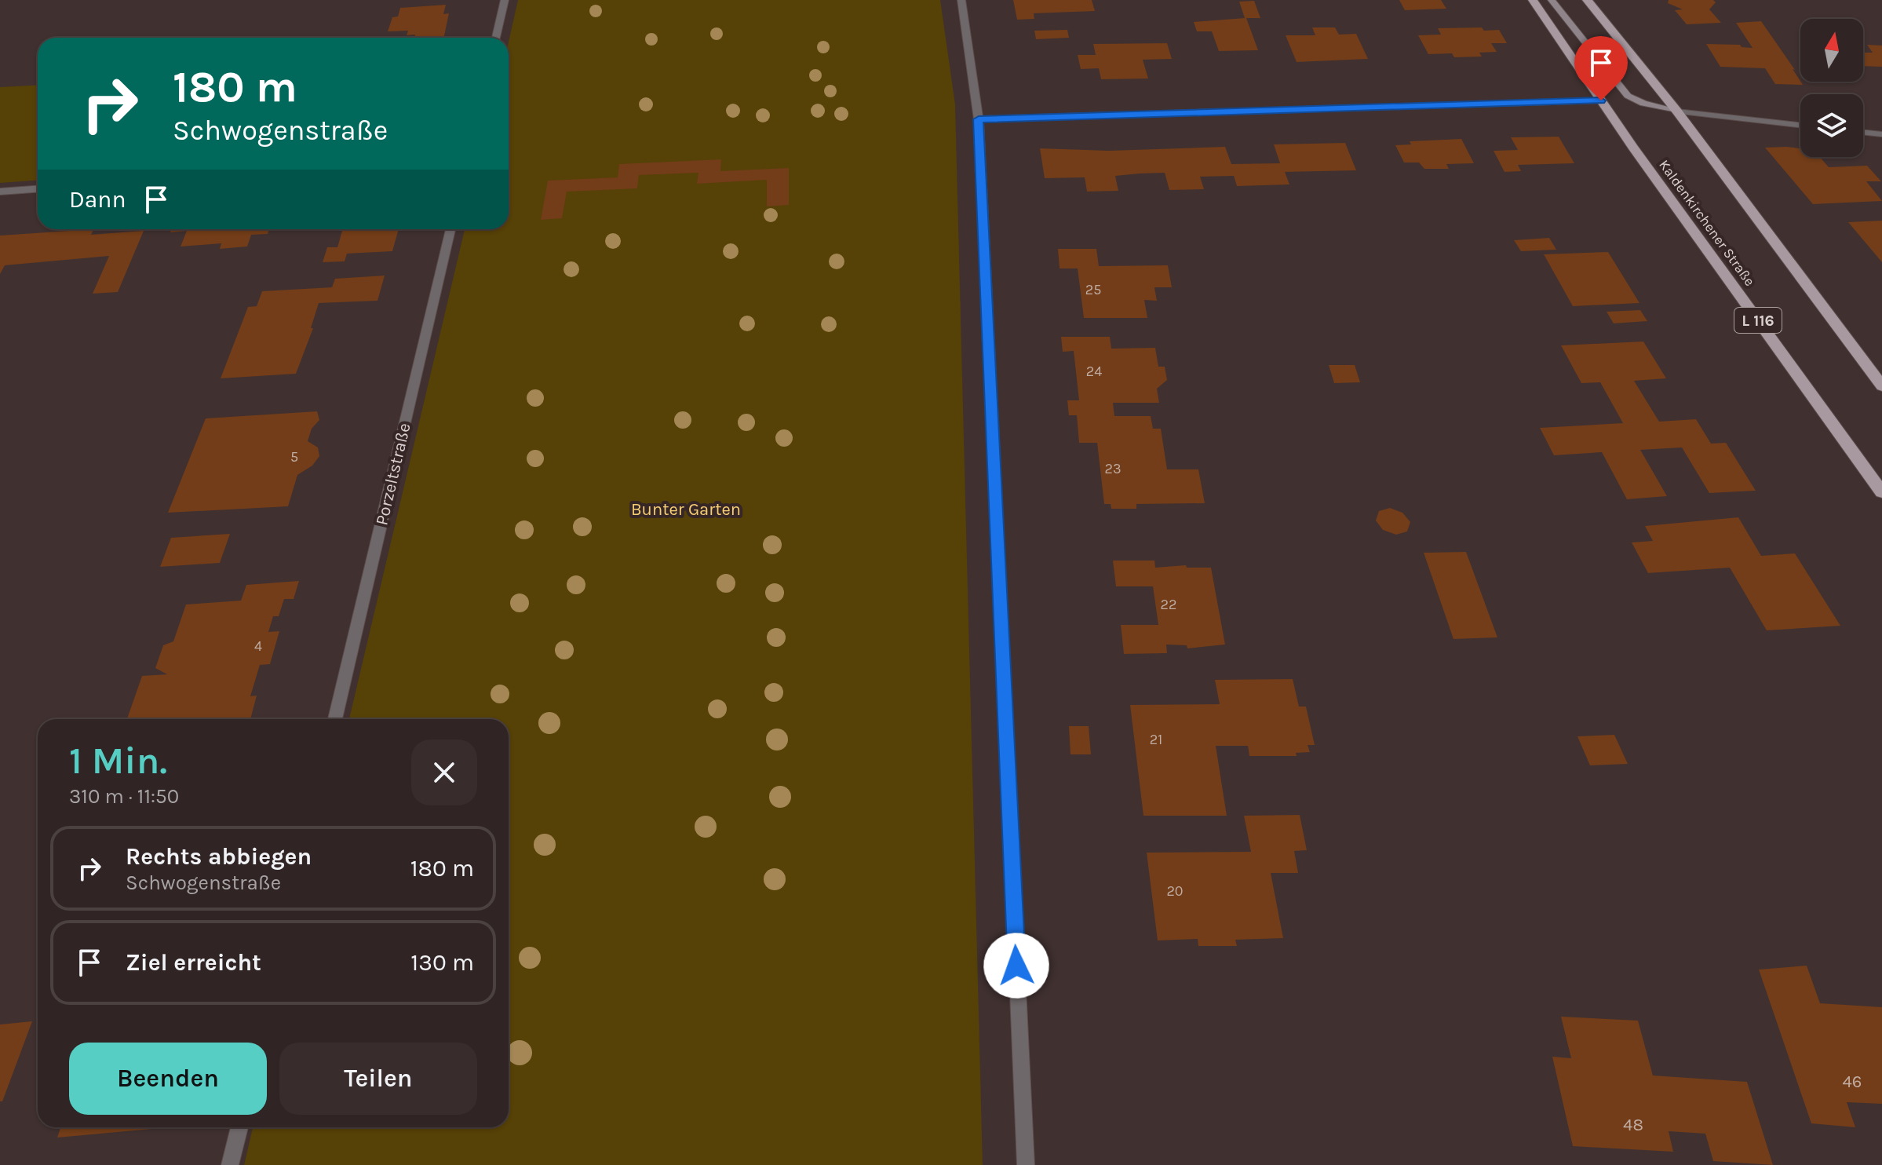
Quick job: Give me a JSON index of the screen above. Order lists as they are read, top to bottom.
{
  "streets": {
    "main road": ["Kaldenkirchener Straße", "L 116"],
    "street": ["Porzeltstraße"]
  },
  "parks": ["Bunter Garten"],
  "house_numbers": [
    "25",
    "24",
    "5",
    "23",
    "22",
    "4",
    "21",
    "20",
    "46",
    "48"
  ],
  "north": "top",
  "page": {
    "turn": ["180 m", "Schwogenstraße"],
    "then": "Dann",
    "heading": ["1 Min.", "310 m · 11:50"],
    "list": [
      {
        "name": "Rechts abbiegen",
        "note": "Schwogenstraße",
        "value": "180 m"
      },
      {
        "name": "Ziel erreicht",
        "value": "130 m"
      }
    ],
    "buttons": ["Beenden", "Teilen"]
  }
}
